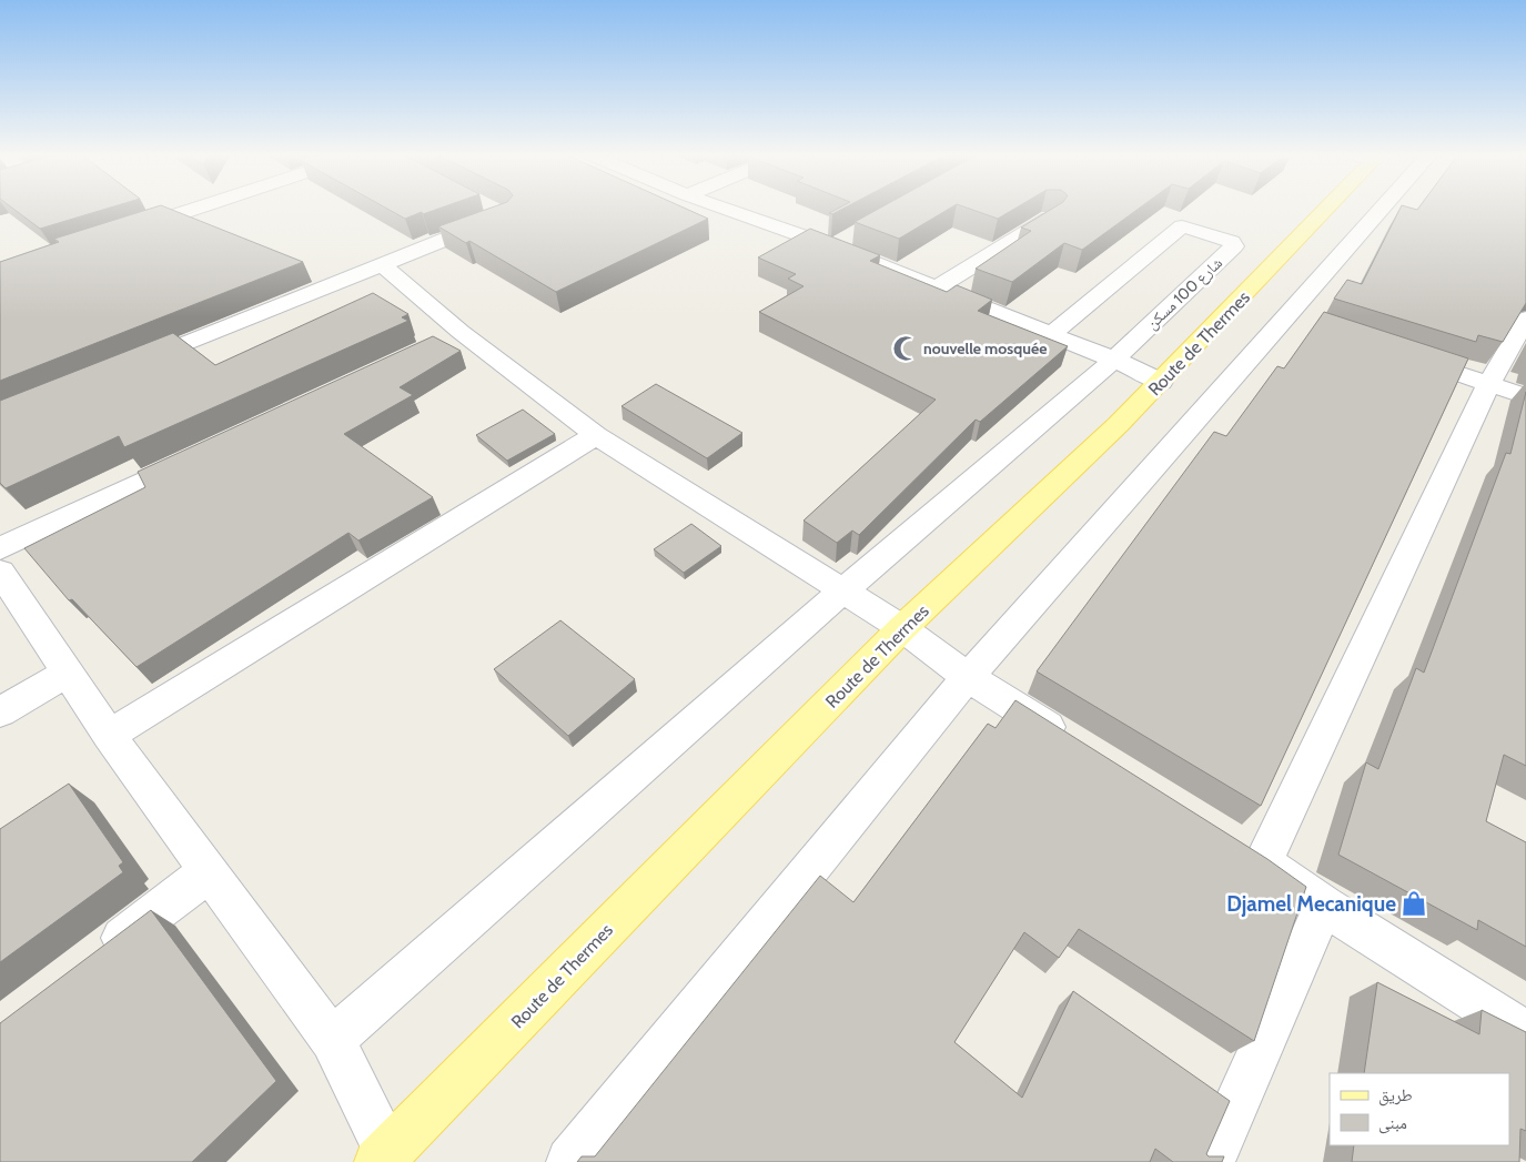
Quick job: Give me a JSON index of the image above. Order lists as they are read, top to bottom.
{
  "streets": {
    "main road": ["Route de Thermes"],
    "street": ["شارع 100 مسكن"]
  },
  "places": {
    "mosque": ["nouvelle mosquée"],
    "shop": ["Djamel Mecanique"]
  },
  "legend": ["طريق", "مبنى"]
}
